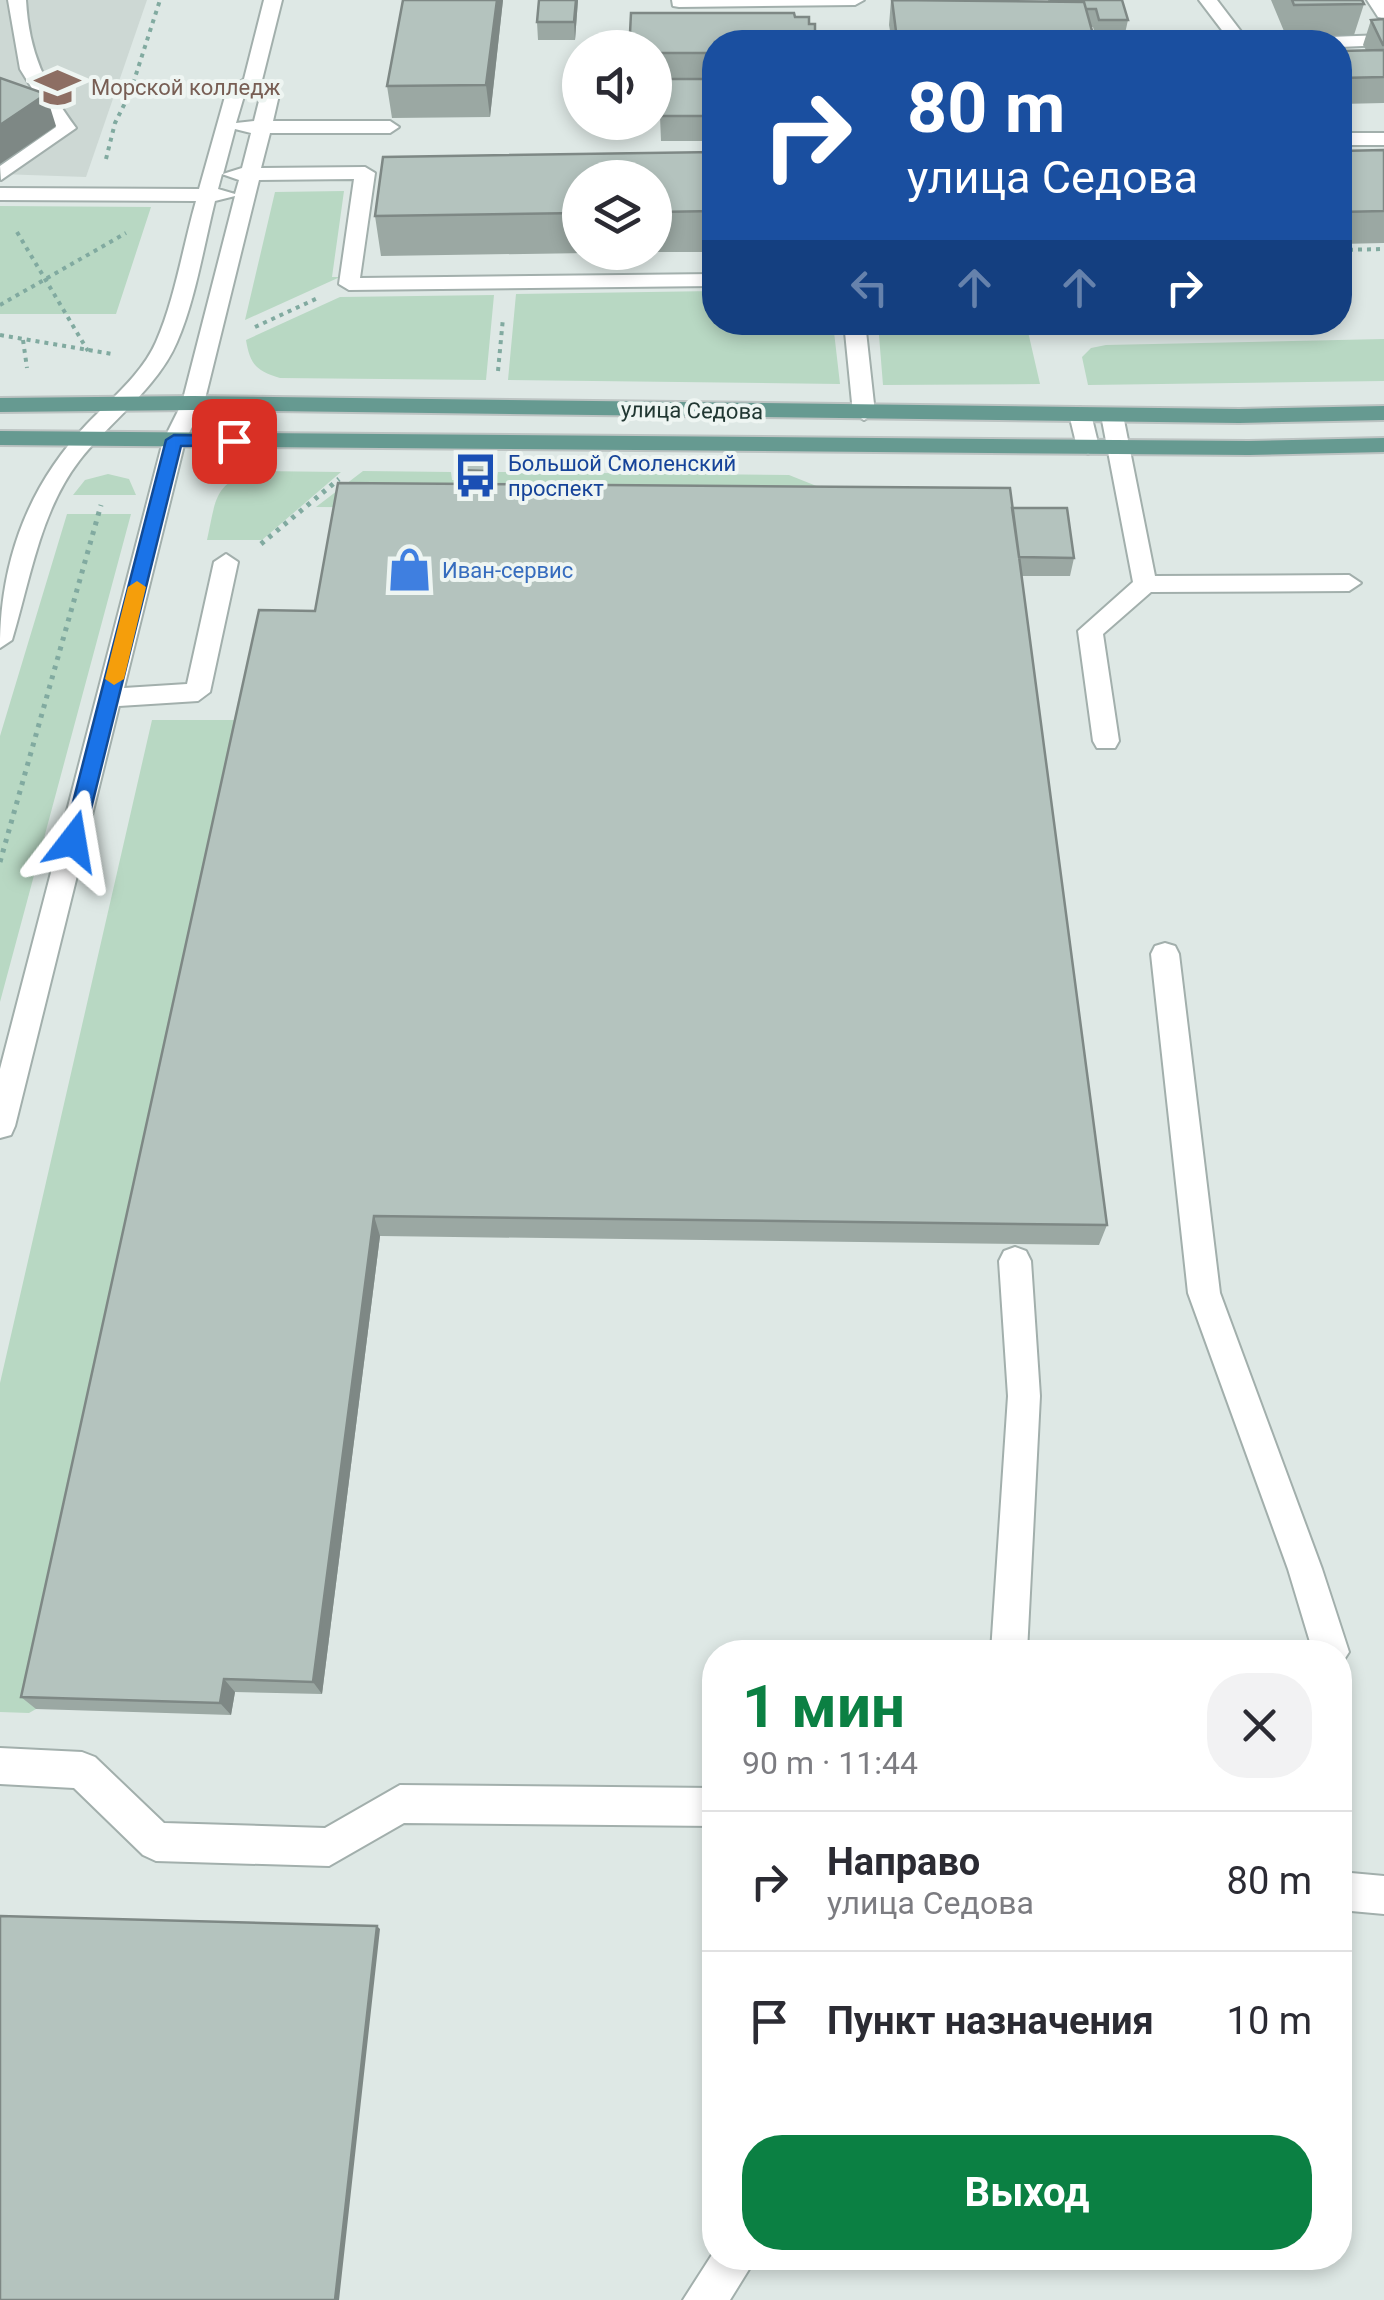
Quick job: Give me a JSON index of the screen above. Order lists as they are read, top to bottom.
{
  "streets": {
    "main road": ["улица Седова"]
  },
  "places": {
    "school or university": ["Морской колледж"],
    "bus stop": ["Большой Смоленский проспект"],
    "shop": ["Иван-сервис"]
  },
  "page": {
    "turn": ["80 m", "улица Седова"],
    "heading": ["1 мин", "90 m · 11:44"],
    "list": [
      {
        "name": "Направо",
        "note": "улица Седова",
        "value": "80 m"
      },
      {
        "name": "Пункт назначения",
        "value": "10 m"
      }
    ],
    "buttons": "Выход"
  }
}
